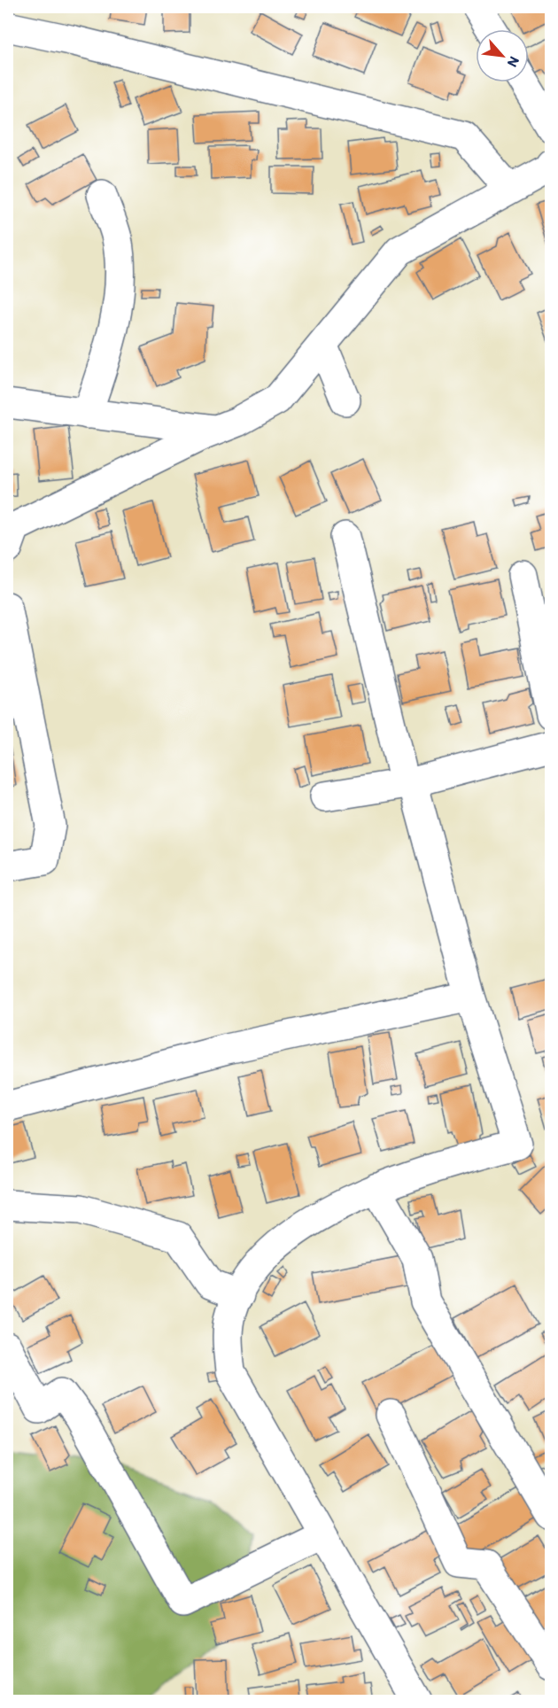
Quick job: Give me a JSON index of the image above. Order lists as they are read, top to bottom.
{
  "north": "bottom right"
}
